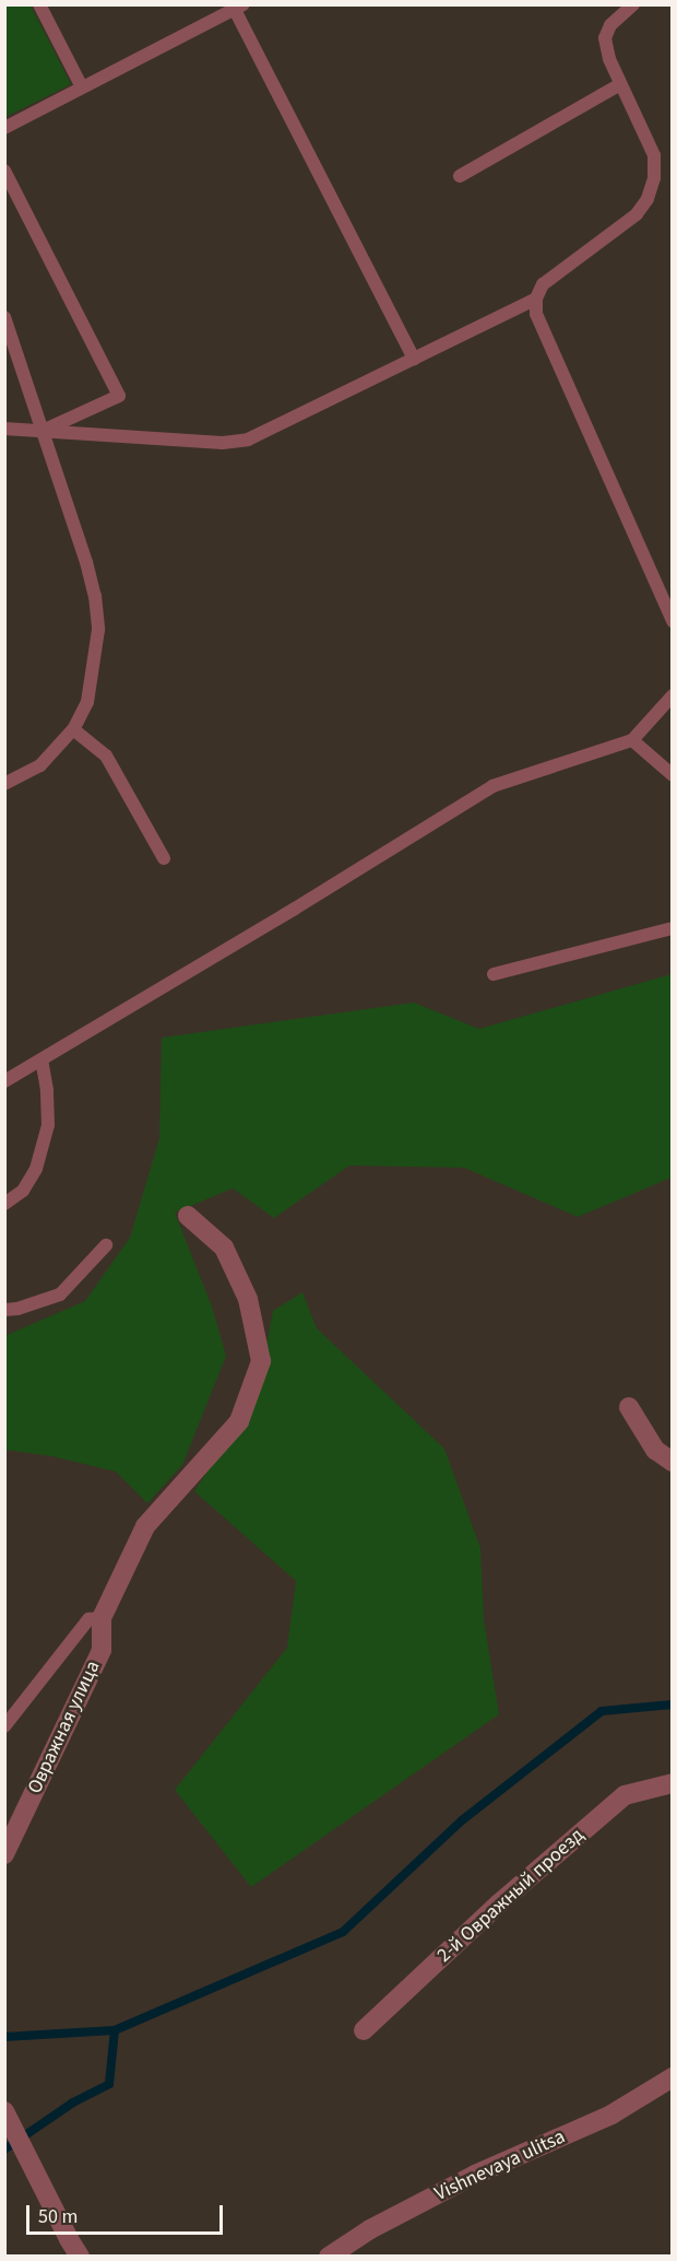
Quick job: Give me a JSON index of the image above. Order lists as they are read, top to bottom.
{
  "streets": {
    "street": ["Овражная улица", "2-й Овражный проезд", "Vishnevaya ulitsa"]
  },
  "scale_bar": "50 m"
}
